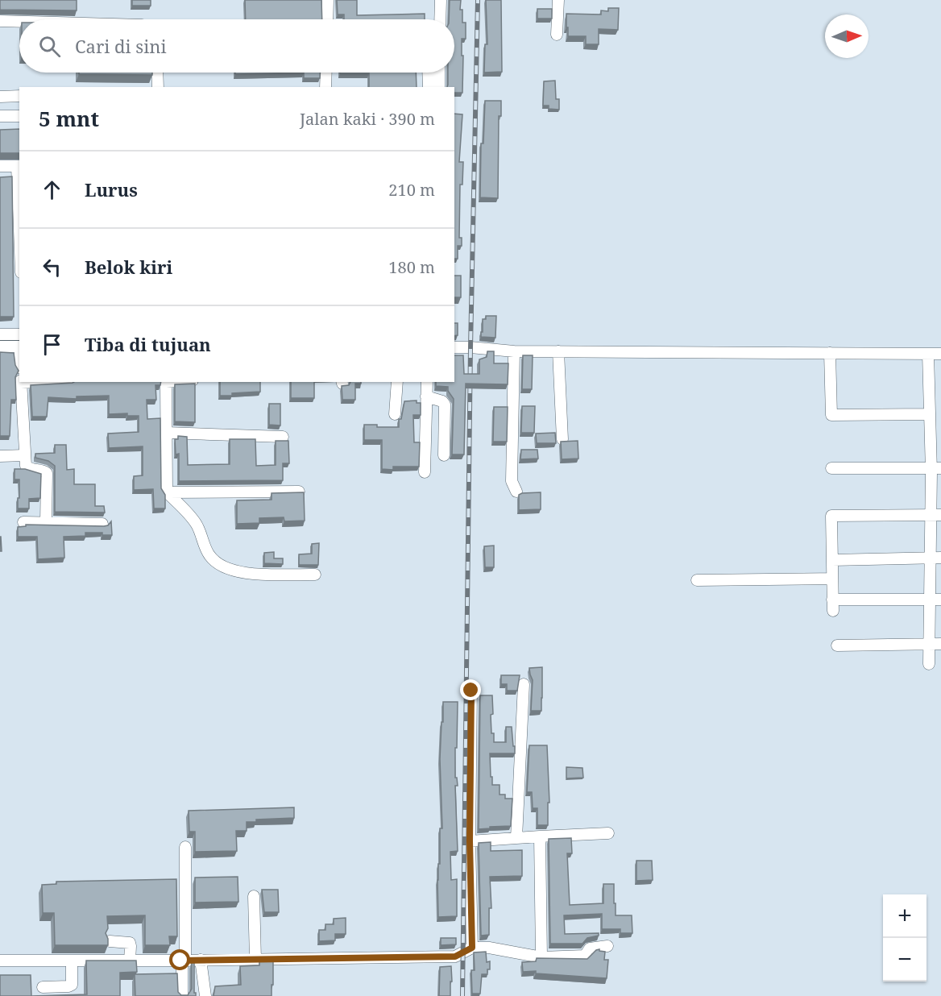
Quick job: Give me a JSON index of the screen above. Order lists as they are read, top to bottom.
{
  "north": "right",
  "page": {
    "search": "Cari di sini",
    "heading": ["5 mnt", "Jalan kaki · 390 m"],
    "list": [
      ["Lurus", "210 m"],
      ["Belok kiri", "180 m"],
      "Tiba di tujuan"
    ],
    "map_buttons": ["+", "−"]
  }
}
